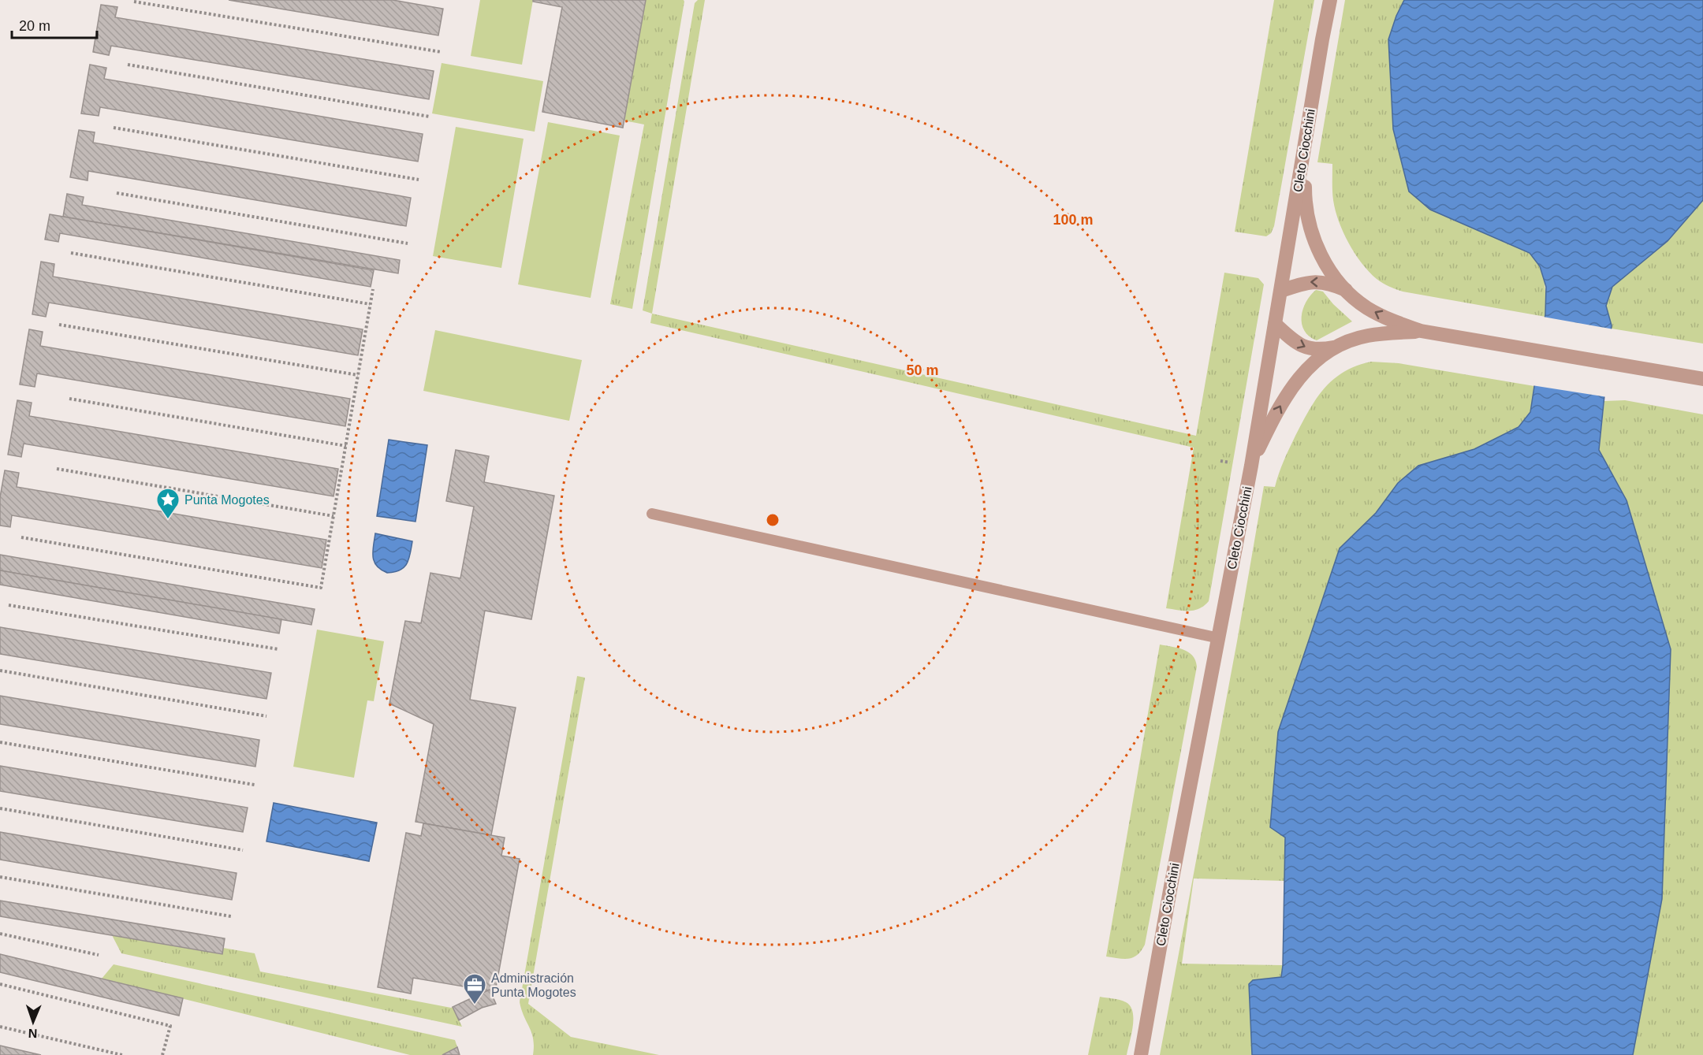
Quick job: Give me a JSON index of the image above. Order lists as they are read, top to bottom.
{
  "streets": {
    "street": ["Cleto Ciocchini"]
  },
  "places": {
    "place": ["Punta Mogotes"],
    "office": ["Administración Punta Mogotes"]
  },
  "scale_bar": "20 m",
  "north": "bottom",
  "rings": ["100 m", "50 m"]
}
